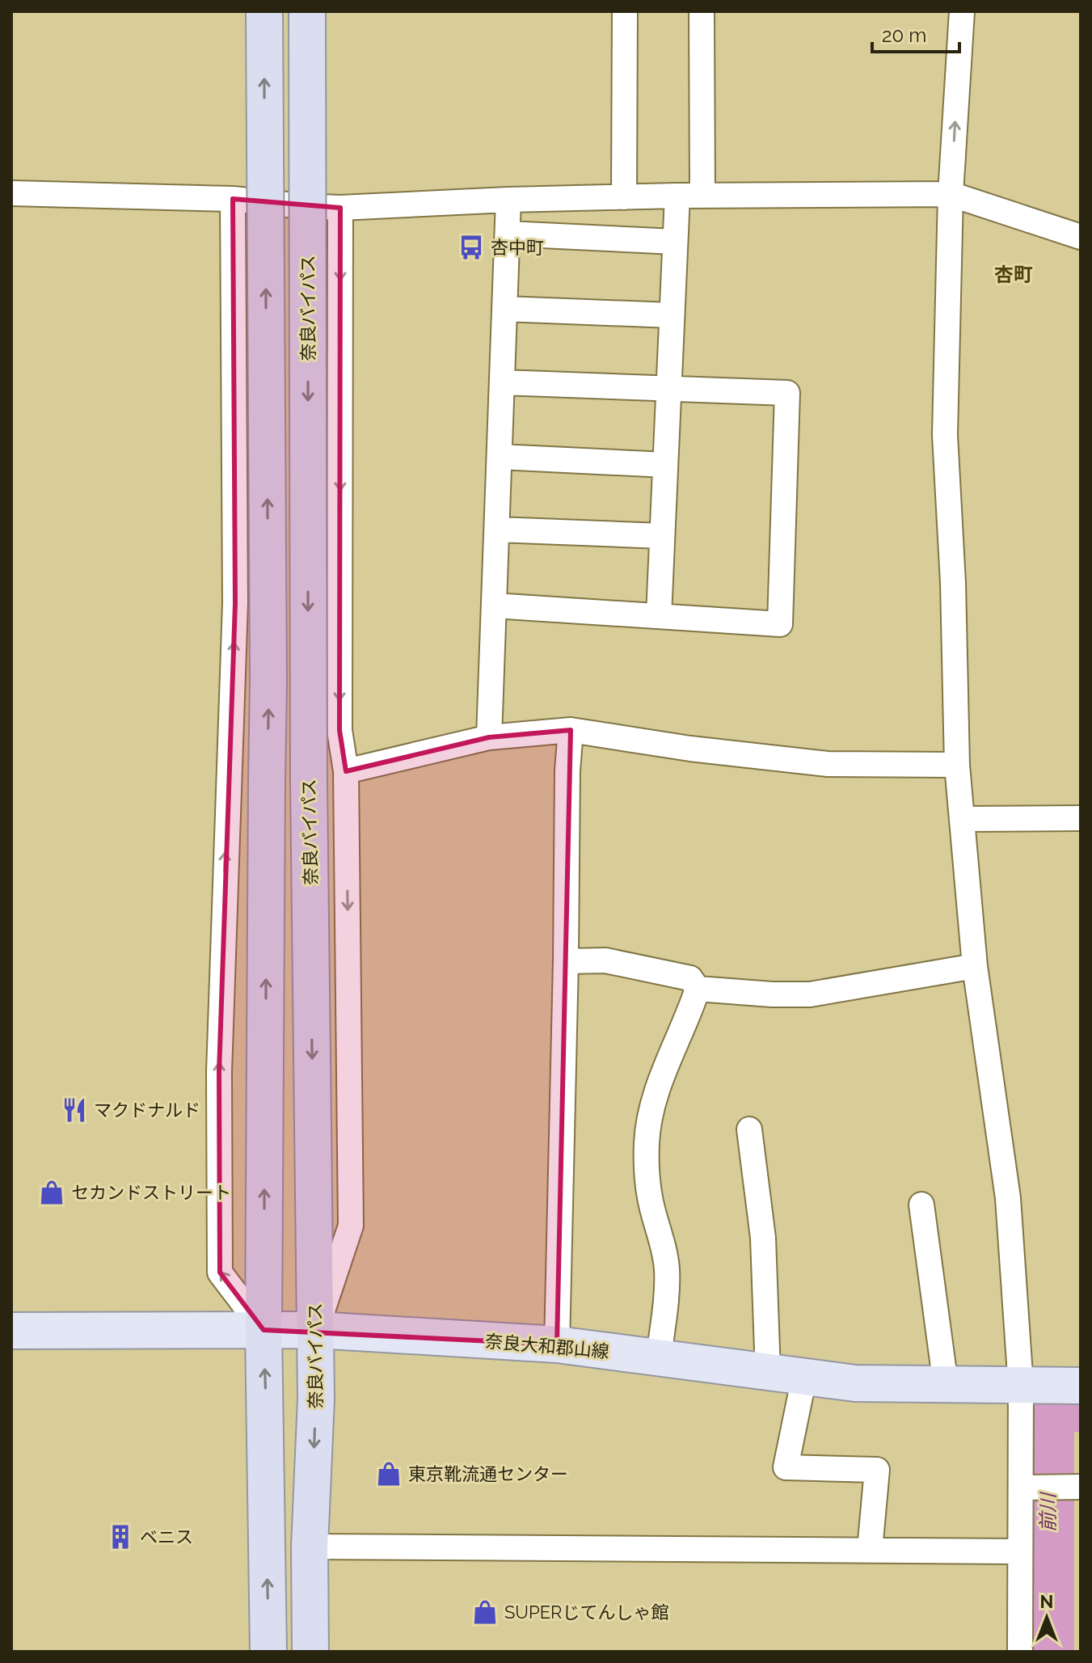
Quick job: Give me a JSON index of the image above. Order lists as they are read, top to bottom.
{
  "streets": {
    "highway": ["奈良バイパス"],
    "main road": ["奈良大和郡山線"]
  },
  "crossings": [
    ["奈良バイパス", "奈良大和郡山線"]
  ],
  "districts": ["杏町"],
  "water": ["前川"],
  "places": {
    "bus stop": ["杏中町"],
    "restaurant": ["マクドナルド"],
    "shop": ["セカンドストリート", "東京靴流通センター", "SUPERじてんしゃ館"],
    "building": ["ベニス"]
  },
  "scale_bar": "20 m",
  "north": "top"
}
